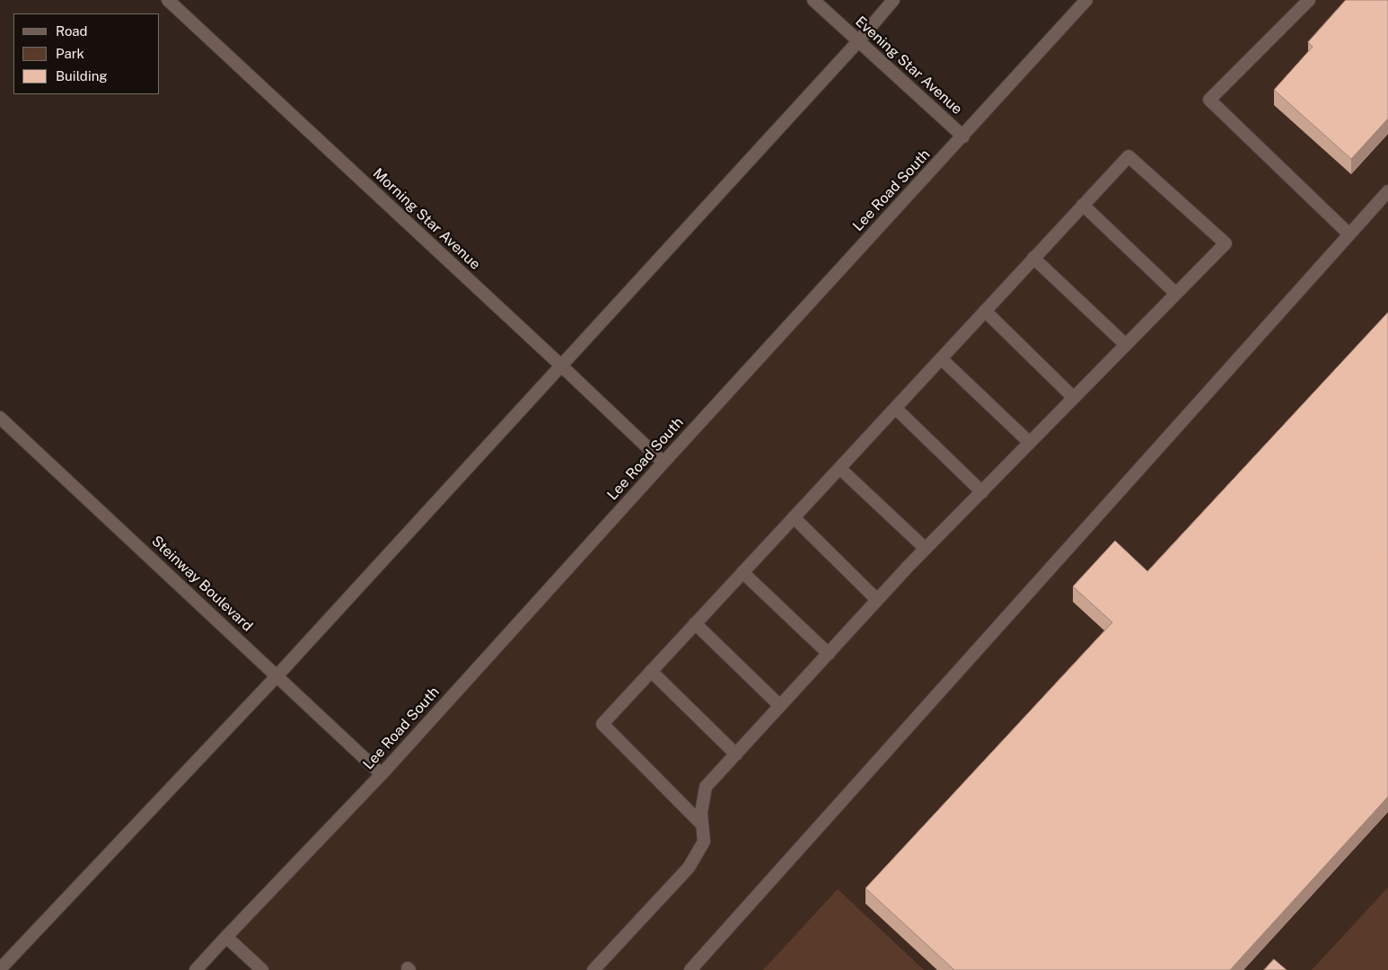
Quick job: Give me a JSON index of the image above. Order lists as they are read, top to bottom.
{
  "streets": {
    "street": [
      "Evening Star Avenue",
      "Lee Road South",
      "Morning Star Avenue",
      "Steinway Boulevard"
    ]
  },
  "crossings": [
    ["Evening Star Avenue", "Lee Road South"],
    ["Lee Road South", "Morning Star Avenue"],
    ["Lee Road South", "Steinway Boulevard"]
  ],
  "legend": ["Road", "Park", "Building"]
}
